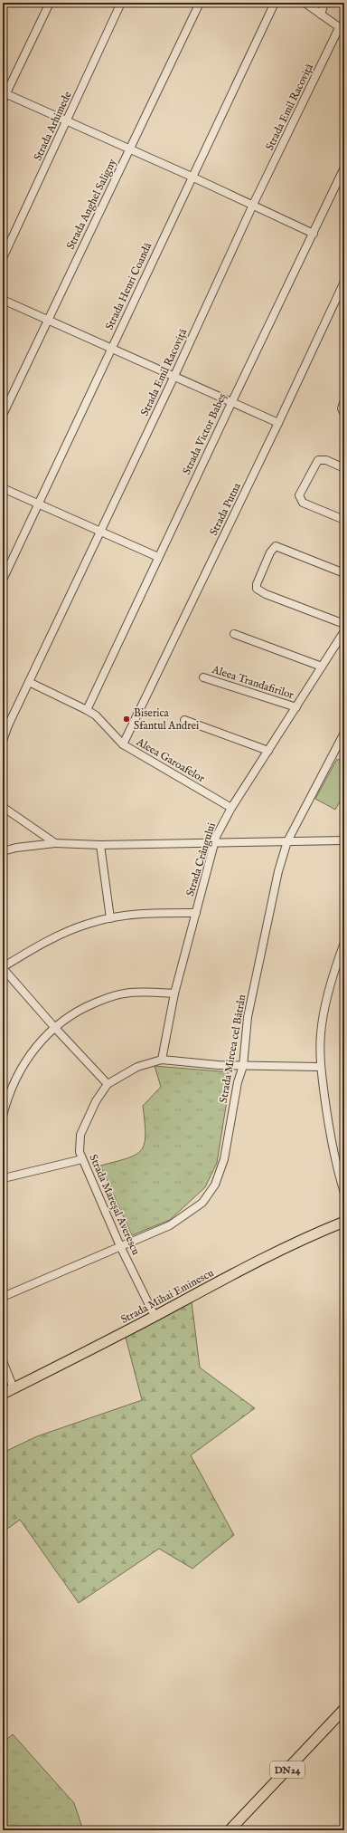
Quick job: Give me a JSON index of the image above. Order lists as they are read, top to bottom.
{
  "streets": {
    "main road": ["Strada Mihai Eminescu", "DN24"],
    "street": [
      "Strada Emil Racoviță",
      "Strada Arhimede",
      "Strada Anghel Saligny",
      "Strada Henri Coandă",
      "Strada Victor Babeș",
      "Strada Putna",
      "Aleea Trandafirilor",
      "Aleea Garoafelor",
      "Strada Crângului",
      "Strada Mircea cel Bătrân",
      "Strada Mareșal Averescu"
    ]
  },
  "crossings": [
    ["Strada Emil Racoviță", "Aleea Garoafelor"],
    ["Strada Victor Babeș", "Aleea Garoafelor"],
    ["Strada Putna", "Aleea Garoafelor"],
    ["Aleea Trandafirilor", "Strada Crângului"],
    ["Aleea Garoafelor", "Strada Crângului"],
    ["Strada Crângului", "Strada Mareșal Averescu"],
    ["Strada Mircea cel Bătrân", "Strada Mareșal Averescu"],
    ["Strada Mareșal Averescu", "Strada Mihai Eminescu"]
  ],
  "places": ["Biserica Sfantul Andrei"]
}
